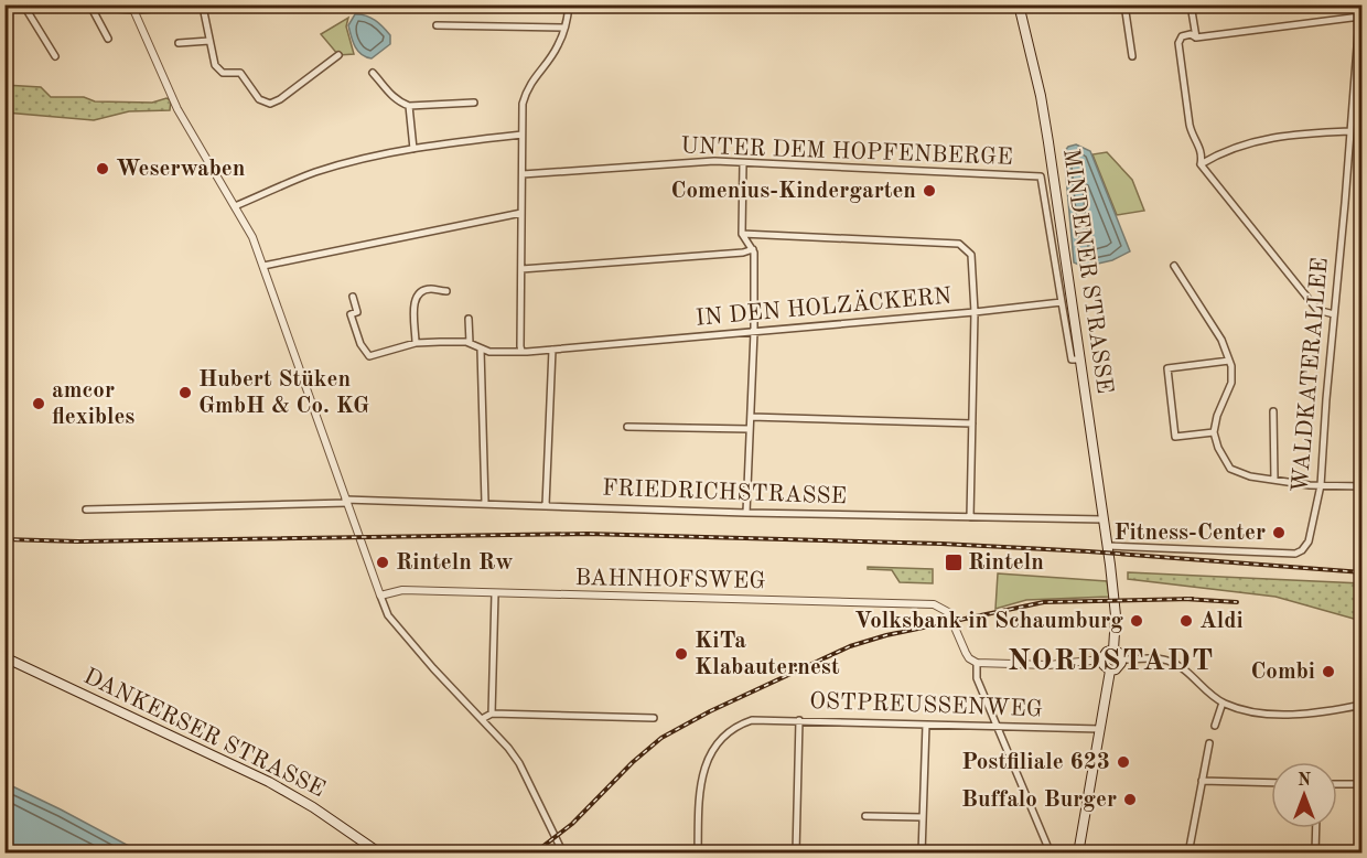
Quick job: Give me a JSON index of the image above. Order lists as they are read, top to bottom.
{
  "streets": {
    "main road": ["MINDENER STRASSE", "DANKERSER STRASSE"],
    "street": [
      "UNTER DEM HOPFENBERGE",
      "IN DEN HOLZÄCKERN",
      "WALDKATERALLEE",
      "FRIEDRICHSTRASSE",
      "BAHNHOFSWEG",
      "OSTPREUSSENWEG"
    ]
  },
  "crossings": [
    ["UNTER DEM HOPFENBERGE", "IN DEN HOLZÄCKERN"],
    ["MINDENER STRASSE", "WALDKATERALLEE"],
    ["MINDENER STRASSE", "FRIEDRICHSTRASSE"]
  ],
  "districts": ["NORDSTADT"],
  "places": {
    "other": [
      "Weserwaben",
      "Comenius-Kindergarten",
      "Hubert Stüken GmbH & Co. KG",
      "amcor flexibles",
      "Fitness-Center",
      "Rinteln Rw",
      "Volksbank in Schaumburg",
      "Aldi",
      "KiTa Klabauternest",
      "Combi",
      "Postfiliale 623",
      "Buffalo Burger"
    ],
    "transit": ["Rinteln"]
  },
  "north": "top"
}
